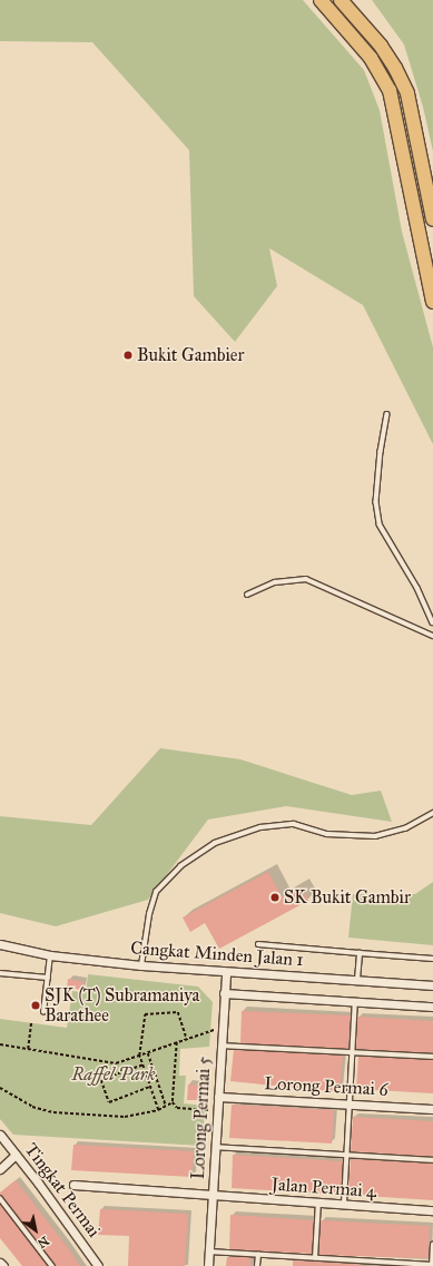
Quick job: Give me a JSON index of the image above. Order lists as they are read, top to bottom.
{
  "streets": {
    "street": [
      "Cangkat Minden Jalan 1",
      "Lorong Permai 6",
      "Lorong Permai 5",
      "Jalan Permai 4",
      "Tingkat Permai"
    ]
  },
  "crossings": [
    ["Cangkat Minden Jalan 1", "Lorong Permai 5"],
    ["Lorong Permai 6", "Lorong Permai 5"],
    ["Lorong Permai 5", "Jalan Permai 4"]
  ],
  "parks": ["Raffel Park"],
  "places": ["Bukit Gambier", "SK Bukit Gambir", "SJK (T) Subramaniya Barathee"],
  "north": "bottom right"
}
